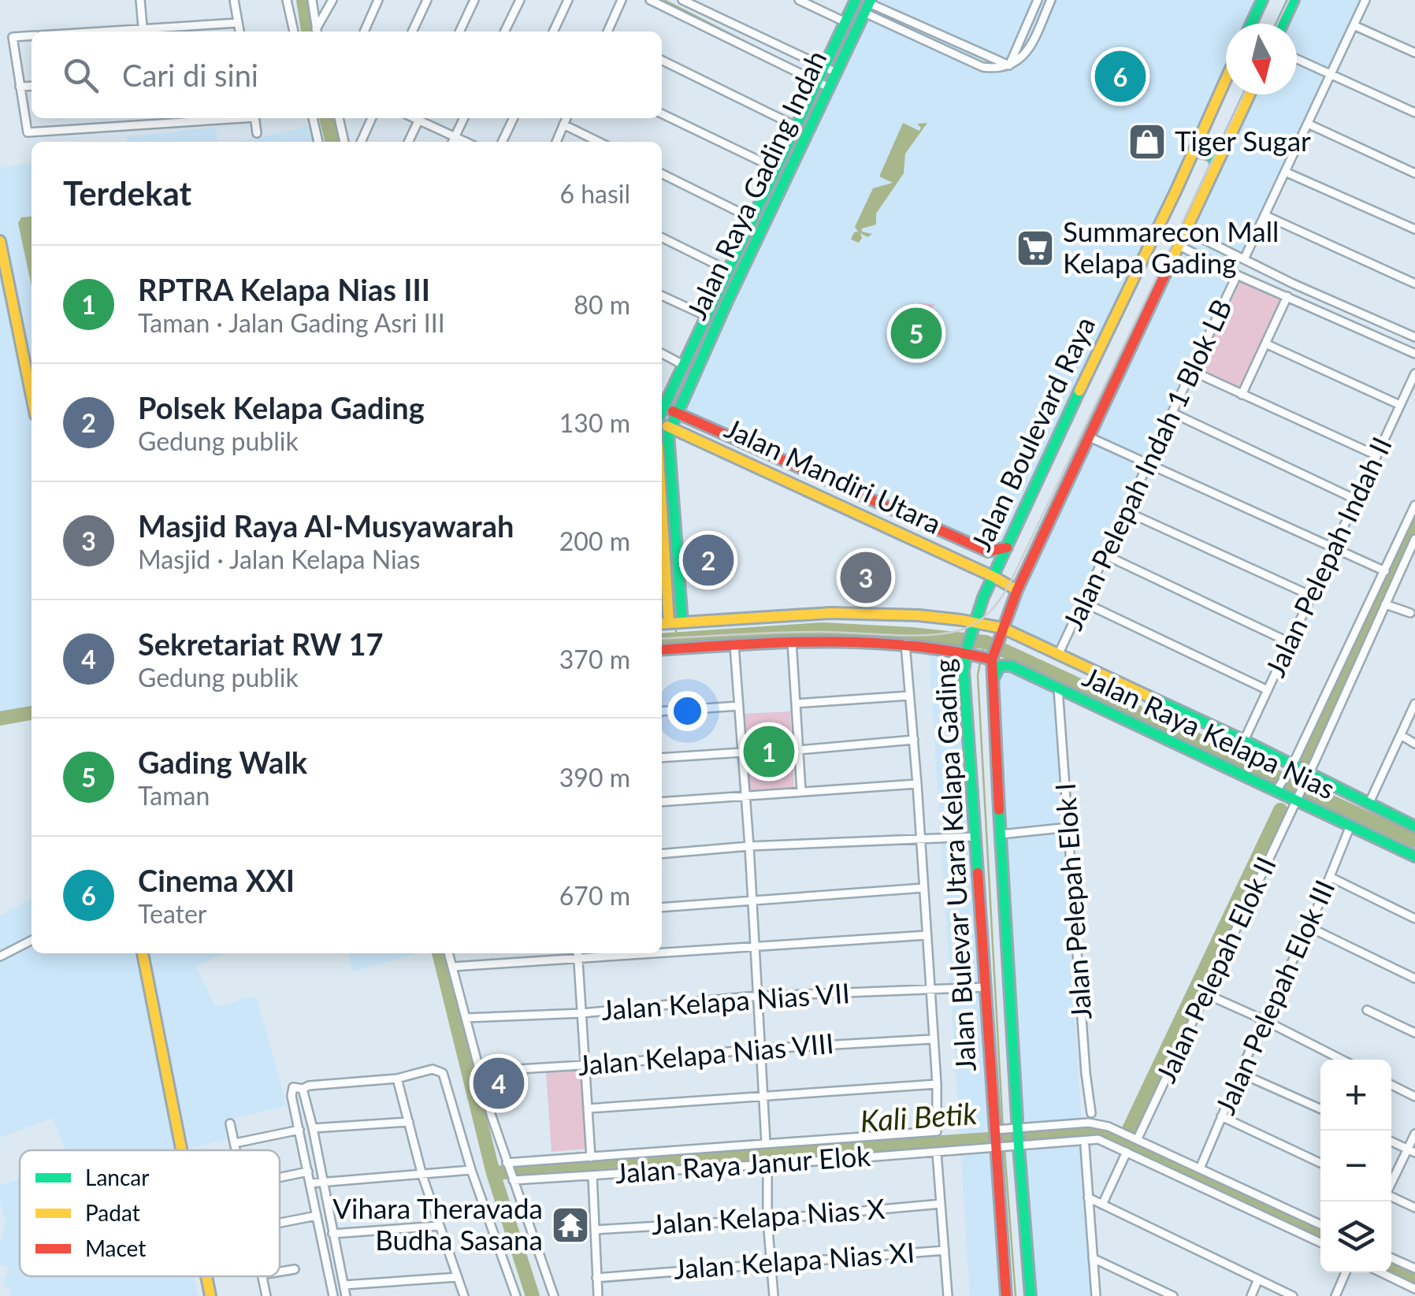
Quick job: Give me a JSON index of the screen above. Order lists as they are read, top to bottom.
{
  "streets": {
    "main road": [
      "Jalan Raya Gading Indah",
      "Jalan Boulevard Raya",
      "Jalan Mandiri Utara",
      "Jalan Raya Kelapa Nias",
      "Jalan Bulevar Utara Kelapa Gading"
    ],
    "street": [
      "Jalan Pelepah Indah 1 Blok LB",
      "Jalan Pelepah Indah II",
      "Jalan Pelepah Elok I",
      "Jalan Pelepah Elok II",
      "Jalan Pelepah Elok III",
      "Jalan Kelapa Nias VII",
      "Jalan Kelapa Nias VIII",
      "Jalan Raya Janur Elok",
      "Jalan Kelapa Nias X",
      "Jalan Kelapa Nias XI"
    ]
  },
  "crossings": [
    ["Jalan Raya Gading Indah", "Jalan Mandiri Utara"],
    ["Jalan Raya Gading Indah", "Jalan Raya Kelapa Nias"],
    ["Jalan Boulevard Raya", "Jalan Mandiri Utara"],
    ["Jalan Boulevard Raya", "Jalan Raya Kelapa Nias"],
    ["Jalan Boulevard Raya", "Jalan Bulevar Utara Kelapa Gading"],
    ["Jalan Pelepah Indah 1 Blok LB", "Jalan Raya Kelapa Nias"],
    ["Jalan Pelepah Indah II", "Jalan Raya Kelapa Nias"],
    ["Jalan Raya Kelapa Nias", "Jalan Bulevar Utara Kelapa Gading"],
    ["Jalan Raya Kelapa Nias", "Jalan Pelepah Elok I"],
    ["Jalan Raya Kelapa Nias", "Jalan Pelepah Elok II"],
    ["Jalan Raya Kelapa Nias", "Jalan Pelepah Elok III"],
    ["Jalan Bulevar Utara Kelapa Gading", "Jalan Kelapa Nias VII"],
    ["Jalan Bulevar Utara Kelapa Gading", "Jalan Raya Janur Elok"],
    ["Jalan Pelepah Elok II", "Jalan Raya Janur Elok"],
    ["Jalan Pelepah Elok III", "Jalan Raya Janur Elok"]
  ],
  "water": ["Kali Betik"],
  "places": {
    "shop": ["Tiger Sugar"],
    "supermarket": ["Summarecon Mall Kelapa Gading"],
    "temple": ["Vihara Theravada Budha Sasana"]
  },
  "legend": ["Lancar", "Padat", "Macet"],
  "north": "bottom",
  "page": {
    "search": "Cari di sini",
    "pins": [
      "6",
      "5",
      "2",
      "3",
      "1",
      "4"
    ],
    "heading": ["Terdekat", "6 hasil"],
    "list": [
      {
        "mark": "1",
        "name": "RPTRA Kelapa Nias III",
        "note": "Taman · Jalan Gading Asri III",
        "value": "80 m"
      },
      {
        "mark": "2",
        "name": "Polsek Kelapa Gading",
        "note": "Gedung publik",
        "value": "130 m"
      },
      {
        "mark": "3",
        "name": "Masjid Raya Al-Musyawarah",
        "note": "Masjid · Jalan Kelapa Nias",
        "value": "200 m"
      },
      {
        "mark": "4",
        "name": "Sekretariat RW 17",
        "note": "Gedung publik",
        "value": "370 m"
      },
      {
        "mark": "5",
        "name": "Gading Walk",
        "note": "Taman",
        "value": "390 m"
      },
      {
        "mark": "6",
        "name": "Cinema XXI",
        "note": "Teater",
        "value": "670 m"
      }
    ],
    "map_buttons": ["+", "−"]
  }
}
